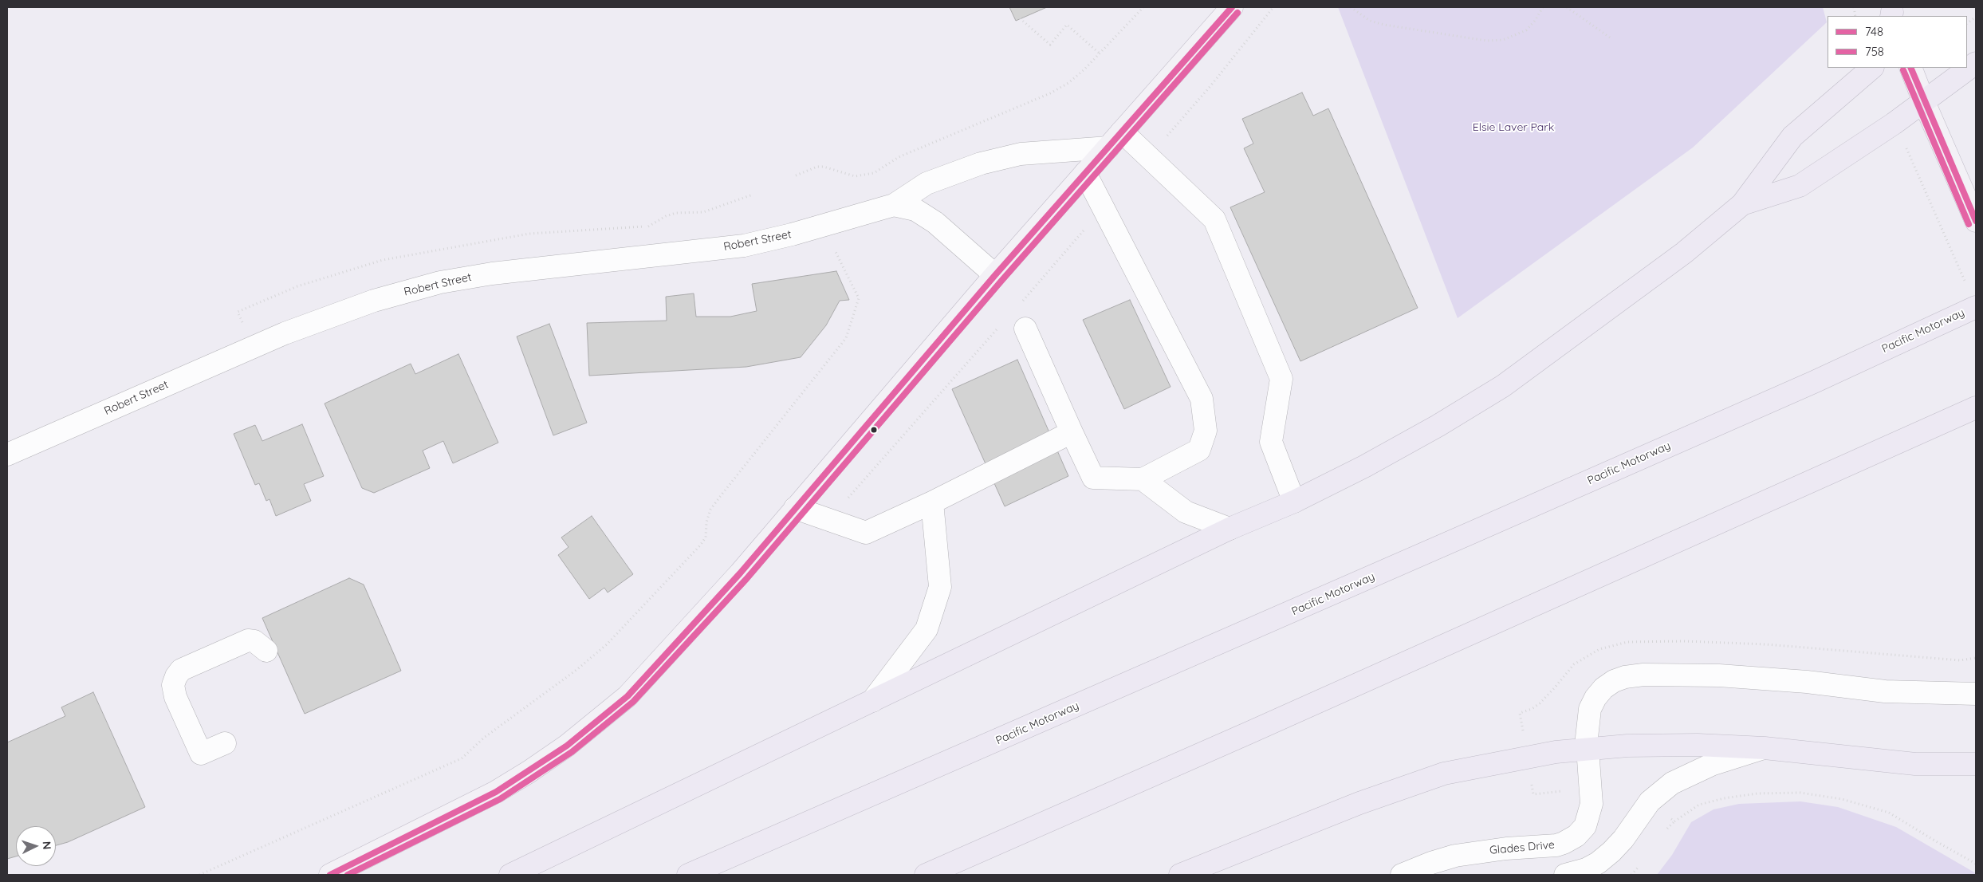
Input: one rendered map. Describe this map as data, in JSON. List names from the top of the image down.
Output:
{
  "streets": {
    "highway": ["Pacific Motorway"],
    "street": ["Robert Street", "Glades Drive"]
  },
  "parks": ["Elsie Laver Park"],
  "lines": ["transit line 748", "transit line 758"],
  "legend": ["748", "758"],
  "north": "right"
}
